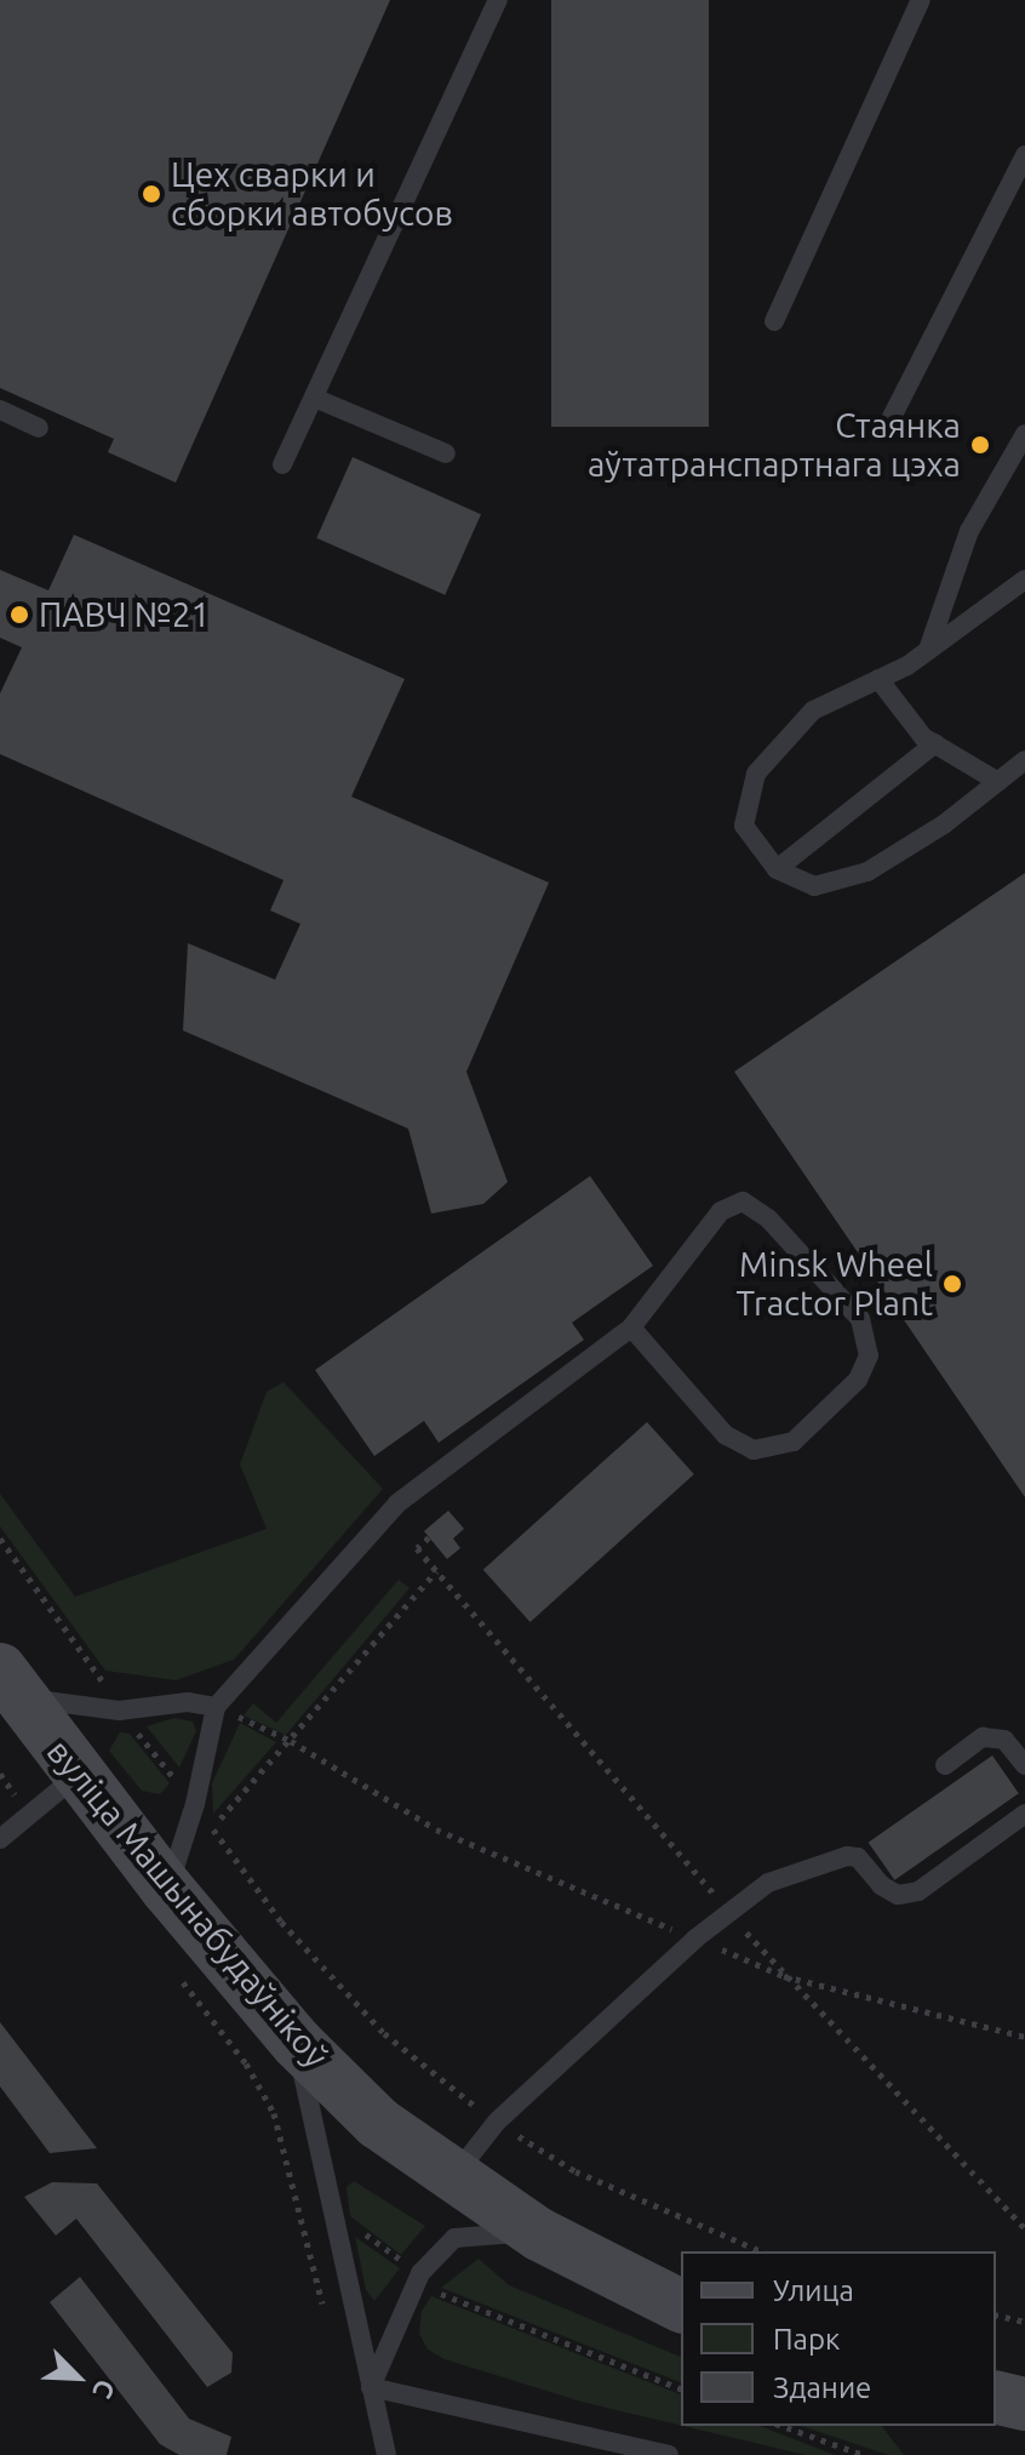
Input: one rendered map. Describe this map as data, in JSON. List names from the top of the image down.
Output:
{
  "streets": {
    "main road": ["вуліца Машынабудаўнікоў"]
  },
  "places": [
    "Цех сварки и сборки автобусов",
    "Стаянка аўтатранспартнага цэха",
    "ПАВЧ №21",
    "Minsk Wheel Tractor Plant"
  ],
  "legend": ["Улица", "Парк", "Здание"],
  "north": "bottom right"
}
